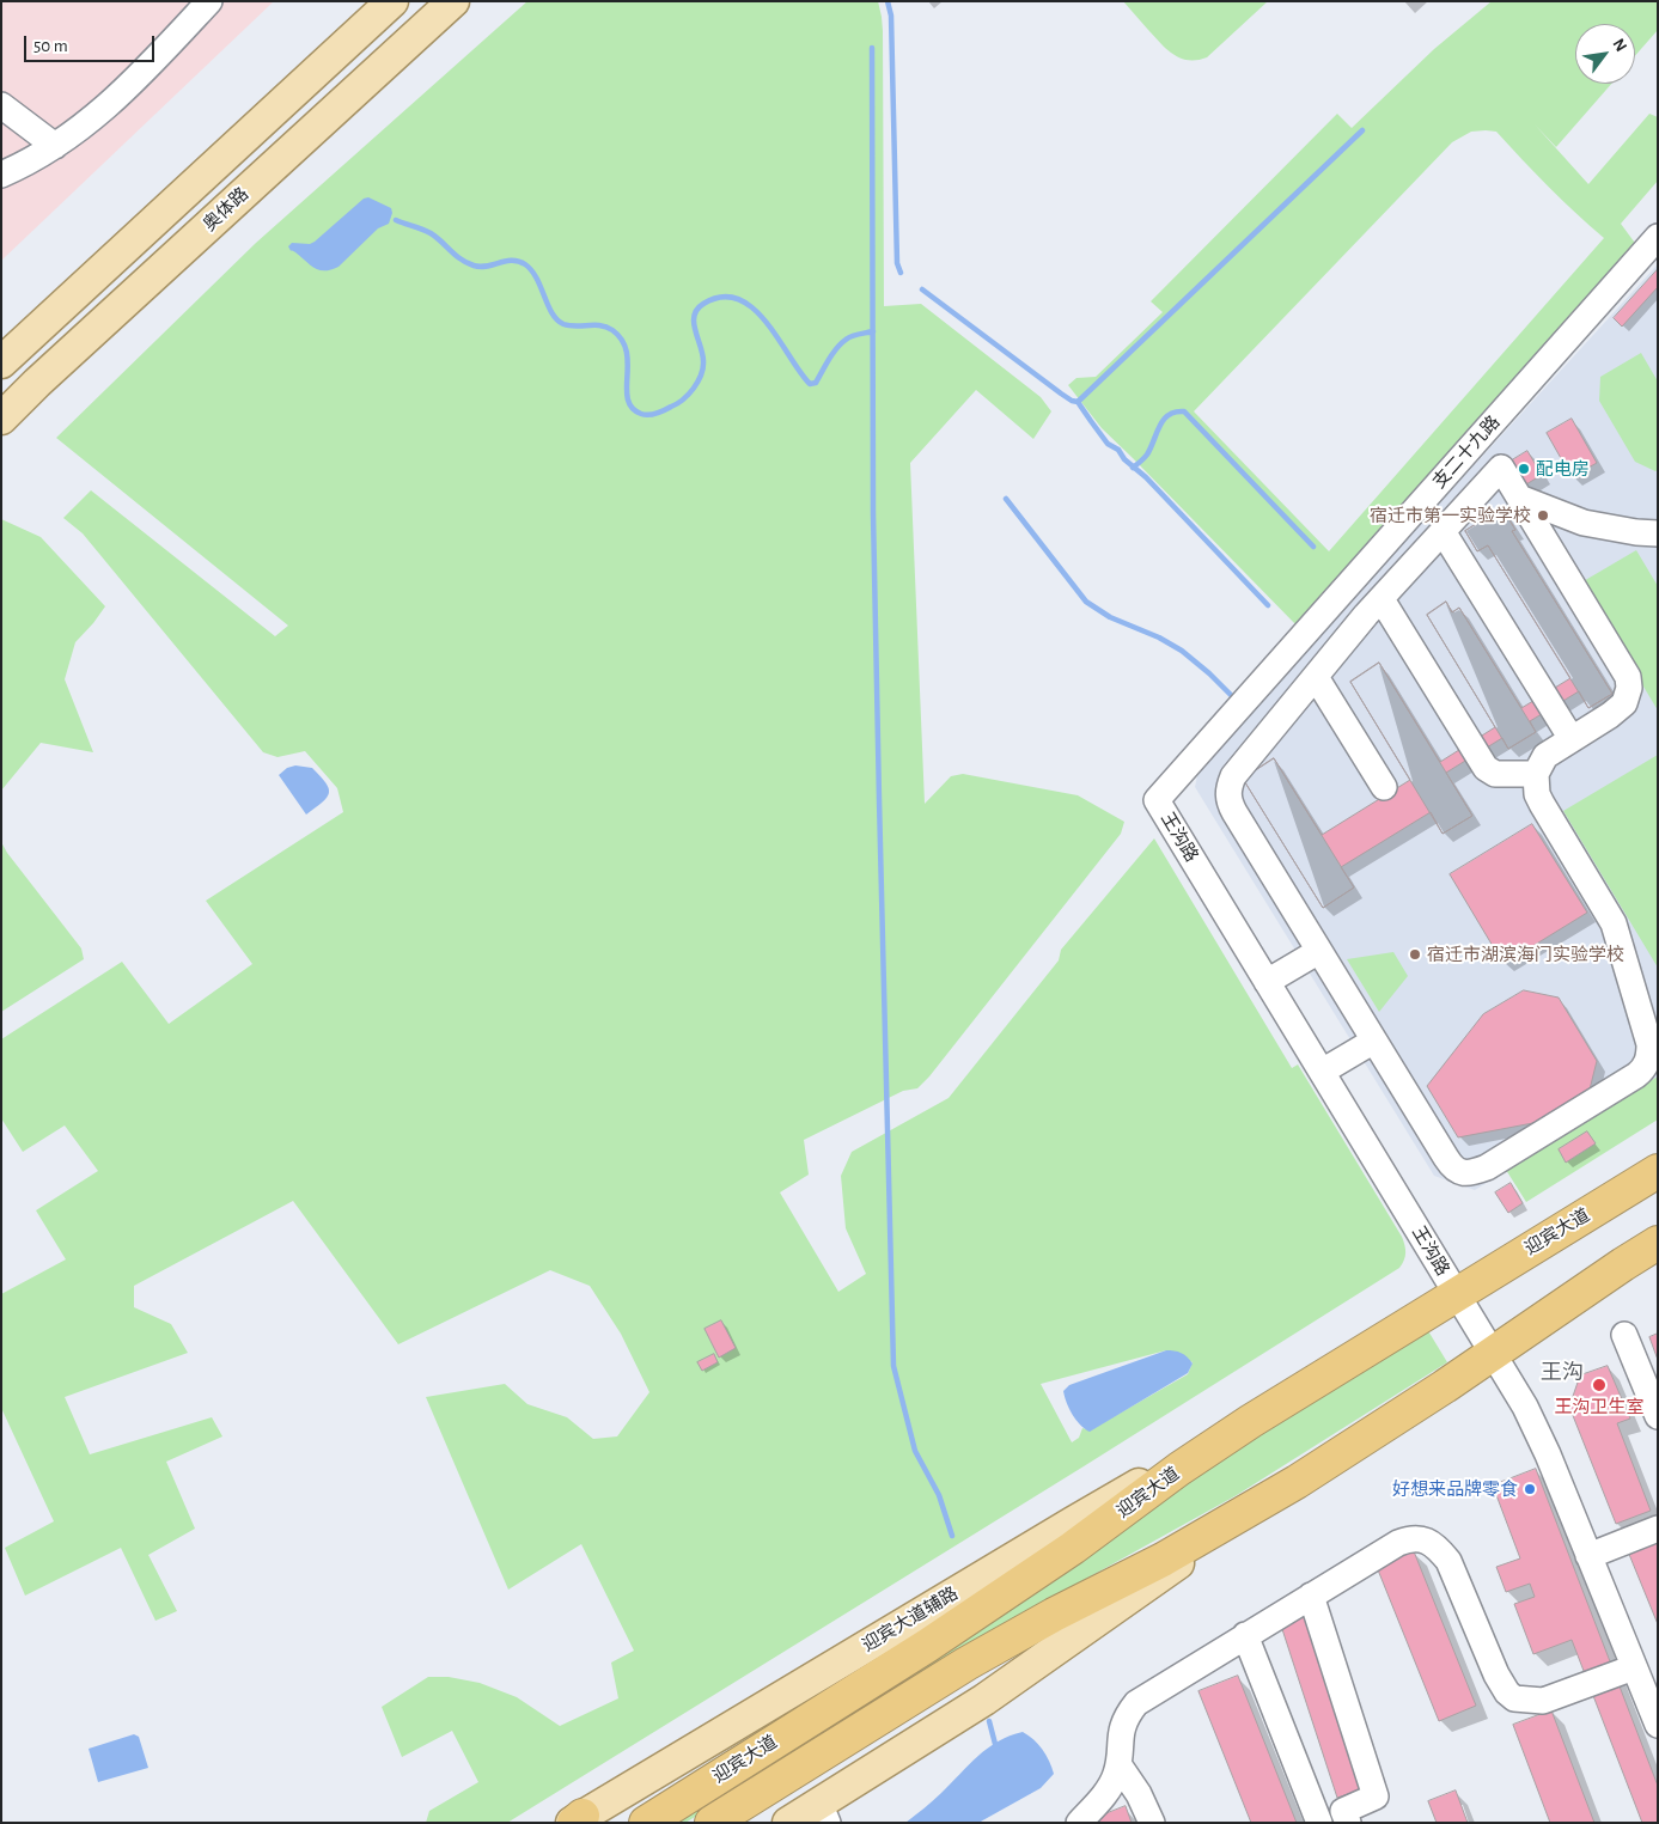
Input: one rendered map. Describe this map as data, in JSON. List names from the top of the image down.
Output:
{
  "streets": {
    "highway": ["迎宾大道"],
    "main road": ["奥体路", "迎宾大道辅路"],
    "street": ["支二十九路", "王沟路"]
  },
  "crossings": [
    ["支二十九路", "王沟路"],
    ["王沟路", "迎宾大道"],
    ["迎宾大道", "迎宾大道辅路"]
  ],
  "districts": ["王沟"],
  "places": [
    "配电房",
    "宿迁市第一实验学校",
    "宿迁市湖滨海门实验学校",
    "王沟卫生室",
    "好想来品牌零食"
  ],
  "scale_bar": "50 m",
  "north": "top right"
}
